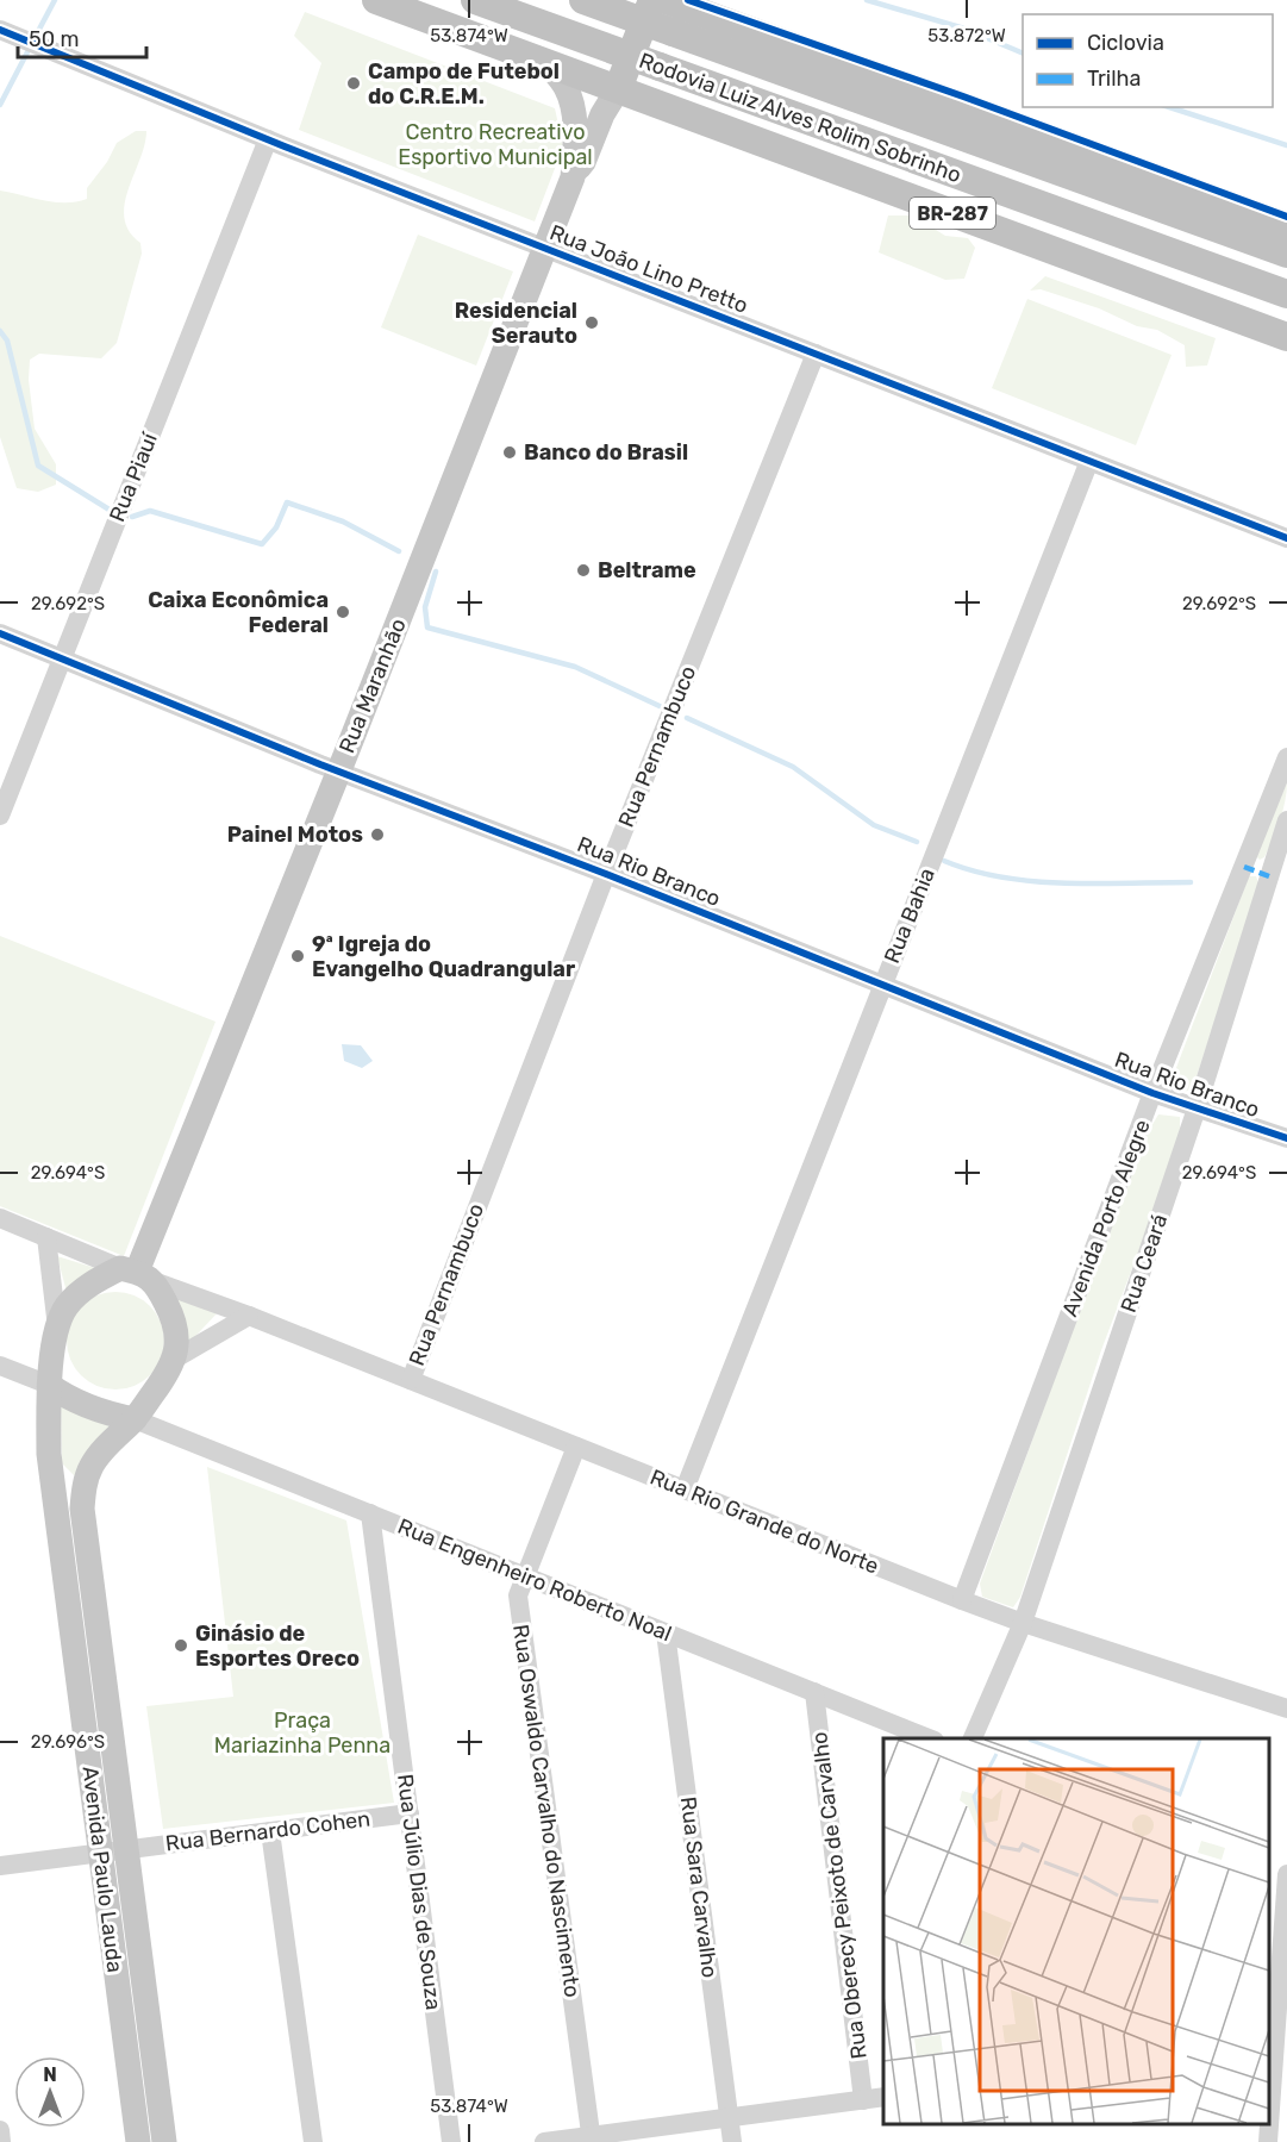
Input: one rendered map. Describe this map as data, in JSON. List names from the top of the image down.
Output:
{
  "streets": {
    "highway": ["Rodovia Luiz Alves Rolim Sobrinho", "BR-287"],
    "main road": ["Rua Maranhão", "Avenida Paulo Lauda"],
    "street": [
      "Rua João Lino Pretto",
      "Rua Piauí",
      "Rua Pernambuco",
      "Rua Rio Branco",
      "Rua Bahia",
      "Avenida Porto Alegre",
      "Rua Ceará",
      "Rua Rio Grande do Norte",
      "Rua Engenheiro Roberto Noal",
      "Rua Oswaldo Carvalho do Nascimento",
      "Rua Bernardo Cohen",
      "Rua Sara Carvalho",
      "Rua Júlio Dias de Souza",
      "Rua Oberecy Peixoto de Carvalho"
    ]
  },
  "crossings": [
    ["BR-287", "Rua Maranhão"],
    ["Rua João Lino Pretto", "Rua Piauí"],
    ["Rua João Lino Pretto", "Rua Maranhão"],
    ["Rua João Lino Pretto", "Rua Pernambuco"],
    ["Rua João Lino Pretto", "Rua Bahia"],
    ["Rua Piauí", "Rua Rio Branco"],
    ["Rua Maranhão", "Rua Rio Branco"],
    ["Rua Maranhão", "Rua Rio Grande do Norte"],
    ["Rua Maranhão", "Rua Engenheiro Roberto Noal"],
    ["Rua Maranhão", "Avenida Paulo Lauda"],
    ["Rua Pernambuco", "Rua Rio Branco"],
    ["Rua Pernambuco", "Rua Rio Grande do Norte"],
    ["Rua Rio Branco", "Rua Bahia"],
    ["Rua Rio Branco", "Avenida Porto Alegre"],
    ["Rua Rio Branco", "Rua Ceará"],
    ["Rua Bahia", "Rua Rio Grande do Norte"],
    ["Avenida Porto Alegre", "Rua Rio Grande do Norte"],
    ["Rua Ceará", "Rua Rio Grande do Norte"],
    ["Rua Rio Grande do Norte", "Rua Engenheiro Roberto Noal"],
    ["Rua Rio Grande do Norte", "Rua Oswaldo Carvalho do Nascimento"],
    ["Rua Rio Grande do Norte", "Avenida Paulo Lauda"],
    ["Rua Engenheiro Roberto Noal", "Rua Oswaldo Carvalho do Nascimento"],
    ["Rua Engenheiro Roberto Noal", "Avenida Paulo Lauda"],
    ["Rua Engenheiro Roberto Noal", "Rua Sara Carvalho"],
    ["Rua Engenheiro Roberto Noal", "Rua Júlio Dias de Souza"],
    ["Rua Engenheiro Roberto Noal", "Rua Oberecy Peixoto de Carvalho"],
    ["Rua Bernardo Cohen", "Avenida Paulo Lauda"],
    ["Rua Bernardo Cohen", "Rua Júlio Dias de Souza"]
  ],
  "parks": ["Centro Recreativo Esportivo Municipal", "Praça Mariazinha Penna"],
  "places": [
    "Campo de Futebol do C.R.E.M.",
    "Residencial Serauto",
    "Banco do Brasil",
    "Beltrame",
    "Caixa Econômica Federal",
    "Painel Motos",
    "9ª Igreja do Evangelho Quadrangular",
    "Ginásio de Esportes Oreco"
  ],
  "legend": ["Ciclovia", "Trilha"],
  "scale_bar": "50 m",
  "north": "top",
  "coordinates": [
    "53.874°W",
    "53.872°W",
    "29.692°S",
    "29.694°S",
    "29.696°S"
  ]
}
